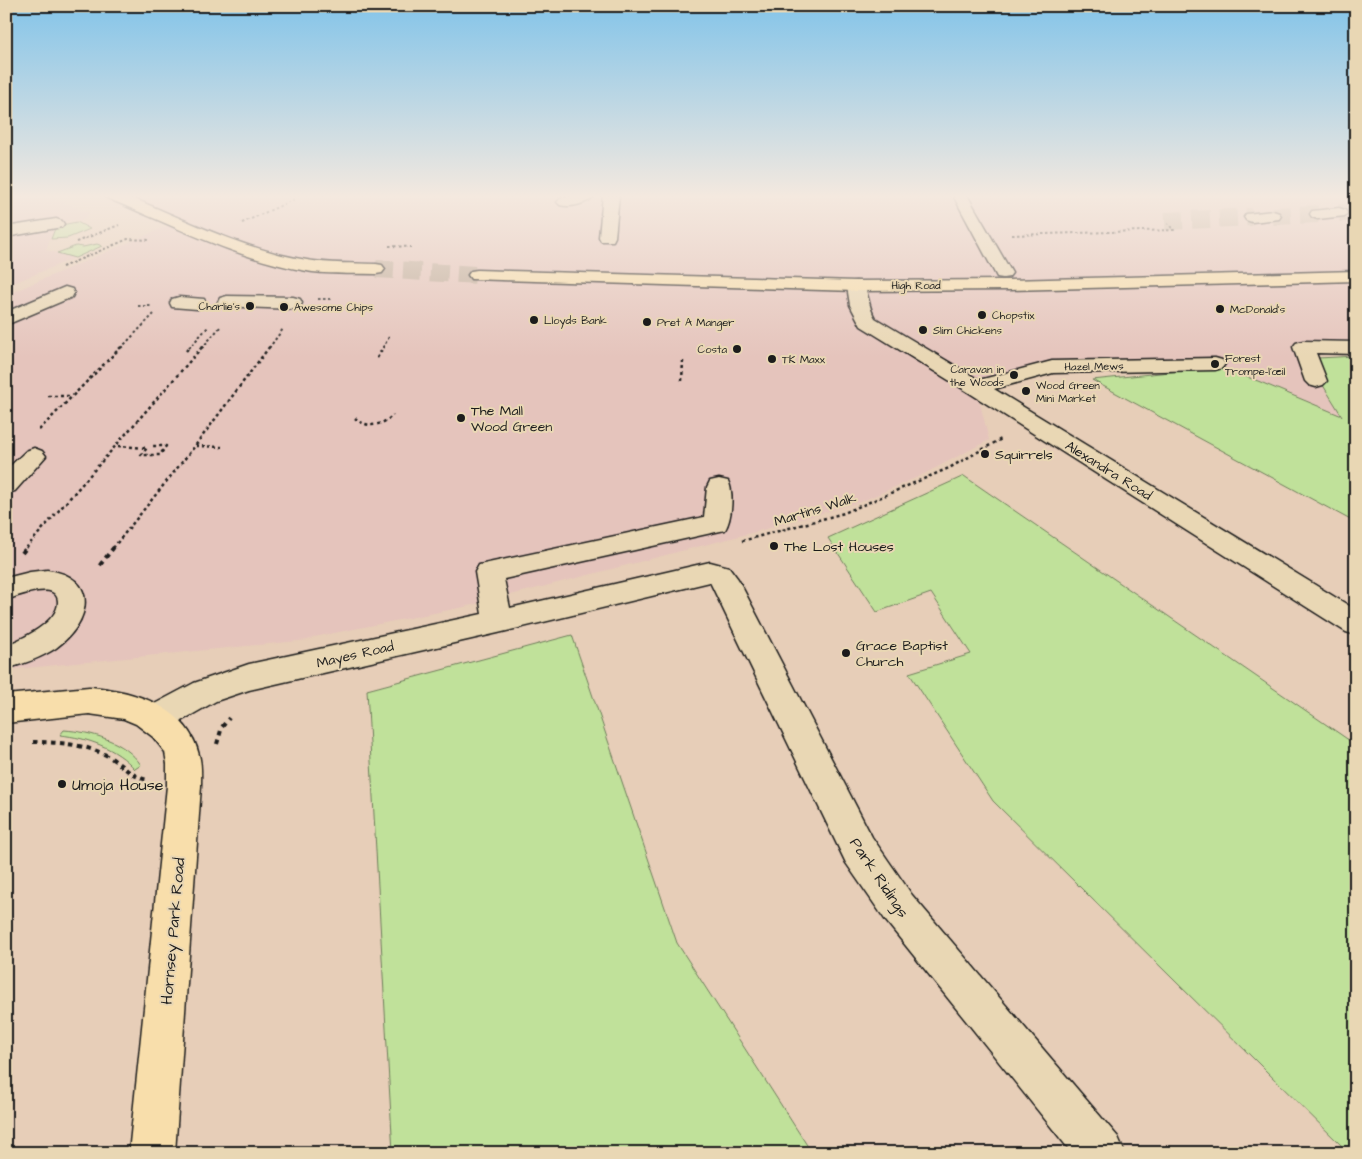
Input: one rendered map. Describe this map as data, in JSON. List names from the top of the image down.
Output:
{
  "streets": {
    "main road": ["High Road", "Hornsey Park Road"],
    "street": [
      "Hazel Mews",
      "Alexandra Road",
      "Mayes Road",
      "Park Ridings"
    ],
    "path": ["Martins Walk"]
  },
  "crossings": [
    ["High Road", "Alexandra Road"],
    ["Hazel Mews", "Alexandra Road"],
    ["Alexandra Road", "Martins Walk"],
    ["Mayes Road", "Park Ridings"],
    ["Mayes Road", "Hornsey Park Road"]
  ],
  "places": [
    "Charlie's",
    "Awesome Chips",
    "McDonald's",
    "Chopstix",
    "Lloyds Bank",
    "Pret A Manger",
    "Slim Chickens",
    "Costa",
    "TK Maxx",
    "Forest Trompe-l'œil",
    "Caravan in the Woods",
    "Wood Green Mini Market",
    "The Mall Wood Green",
    "Squirrels",
    "The Lost Houses",
    "Grace Baptist Church",
    "Umoja House"
  ]
}
